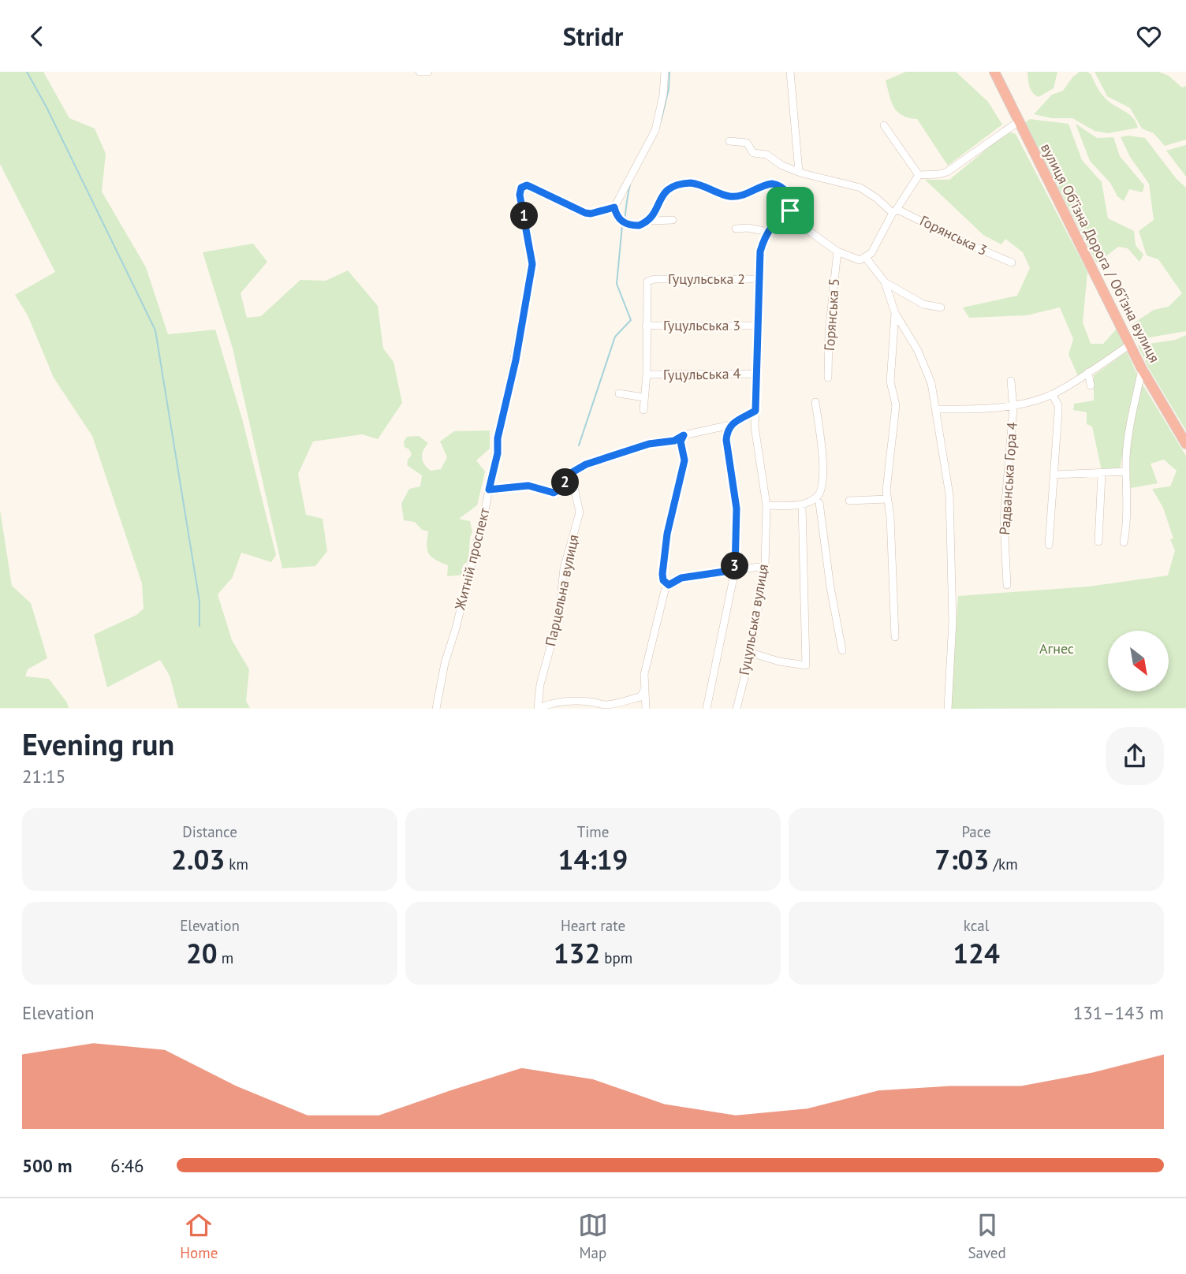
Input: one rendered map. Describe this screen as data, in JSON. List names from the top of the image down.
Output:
{
  "streets": {
    "highway": ["вулиця Обʼїзна Дорога / Обʼїзна вулиця"],
    "street": [
      "Горянська 3",
      "Гуцульська 2",
      "Горянська 5",
      "Гуцульська 3",
      "Гуцульська 4",
      "Радванська Гора 4",
      "Житній проспект",
      "Парцельна вулиця",
      "Гуцульська вулиця"
    ]
  },
  "crossings": [
    ["Гуцульська 2", "Гуцульська 3"],
    ["Гуцульська 2", "Гуцульська вулиця"],
    ["Гуцульська 3", "Гуцульська вулиця"],
    ["Гуцульська 4", "Гуцульська вулиця"]
  ],
  "parks": ["Агнес"],
  "north": "bottom right",
  "page": {
    "header": "Stridr",
    "pins": ["1", "2", "3"],
    "heading": ["Evening run", "21:15"],
    "stats": [
      ["Distance", "2.03 km"],
      ["Time", "14:19"],
      ["Pace", "7:03 /km"],
      ["Elevation", "20 m"],
      ["Heart rate", "132 bpm"],
      ["kcal", "124"]
    ],
    "chart": ["Elevation", "131–143 m"],
    "list": [
      {
        "name": "500 m",
        "note": "6:46"
      }
    ],
    "tabs": ["Home", "Map", "Saved"]
  }
}
